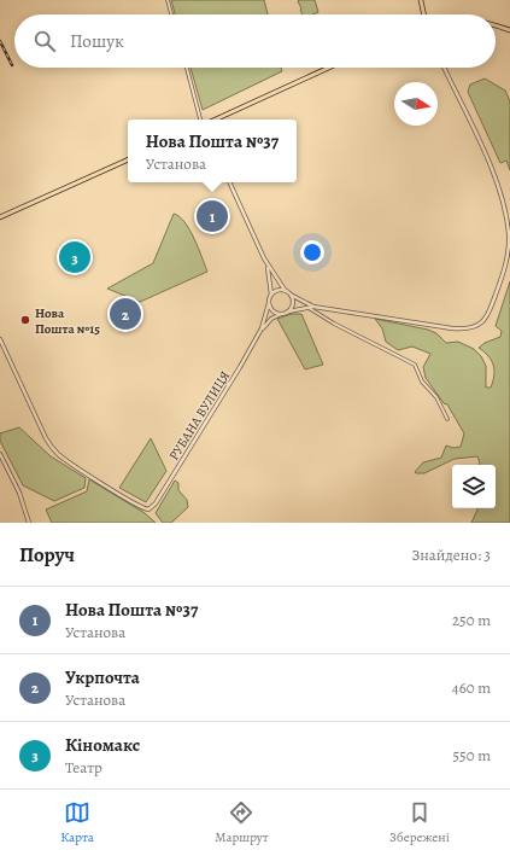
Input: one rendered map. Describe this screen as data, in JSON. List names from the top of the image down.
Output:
{
  "streets": {
    "street": ["РУБАНА ВУЛИЦЯ"]
  },
  "places": ["Нова Пошта №15"],
  "north": "right",
  "page": {
    "search": "Пошук",
    "popup": ["Нова Пошта №37", "Установа"],
    "pins": ["1", "3", "2"],
    "heading": ["Поруч", "Знайдено: 3"],
    "list": [
      {
        "mark": "1",
        "name": "Нова Пошта №37",
        "note": "Установа",
        "value": "250 m"
      },
      {
        "mark": "2",
        "name": "Укрпочта",
        "note": "Установа",
        "value": "460 m"
      },
      {
        "mark": "3",
        "name": "Кіномакс",
        "note": "Театр",
        "value": "550 m"
      }
    ],
    "nav": ["Карта", "Маршрут", "Збережені"]
  }
}
